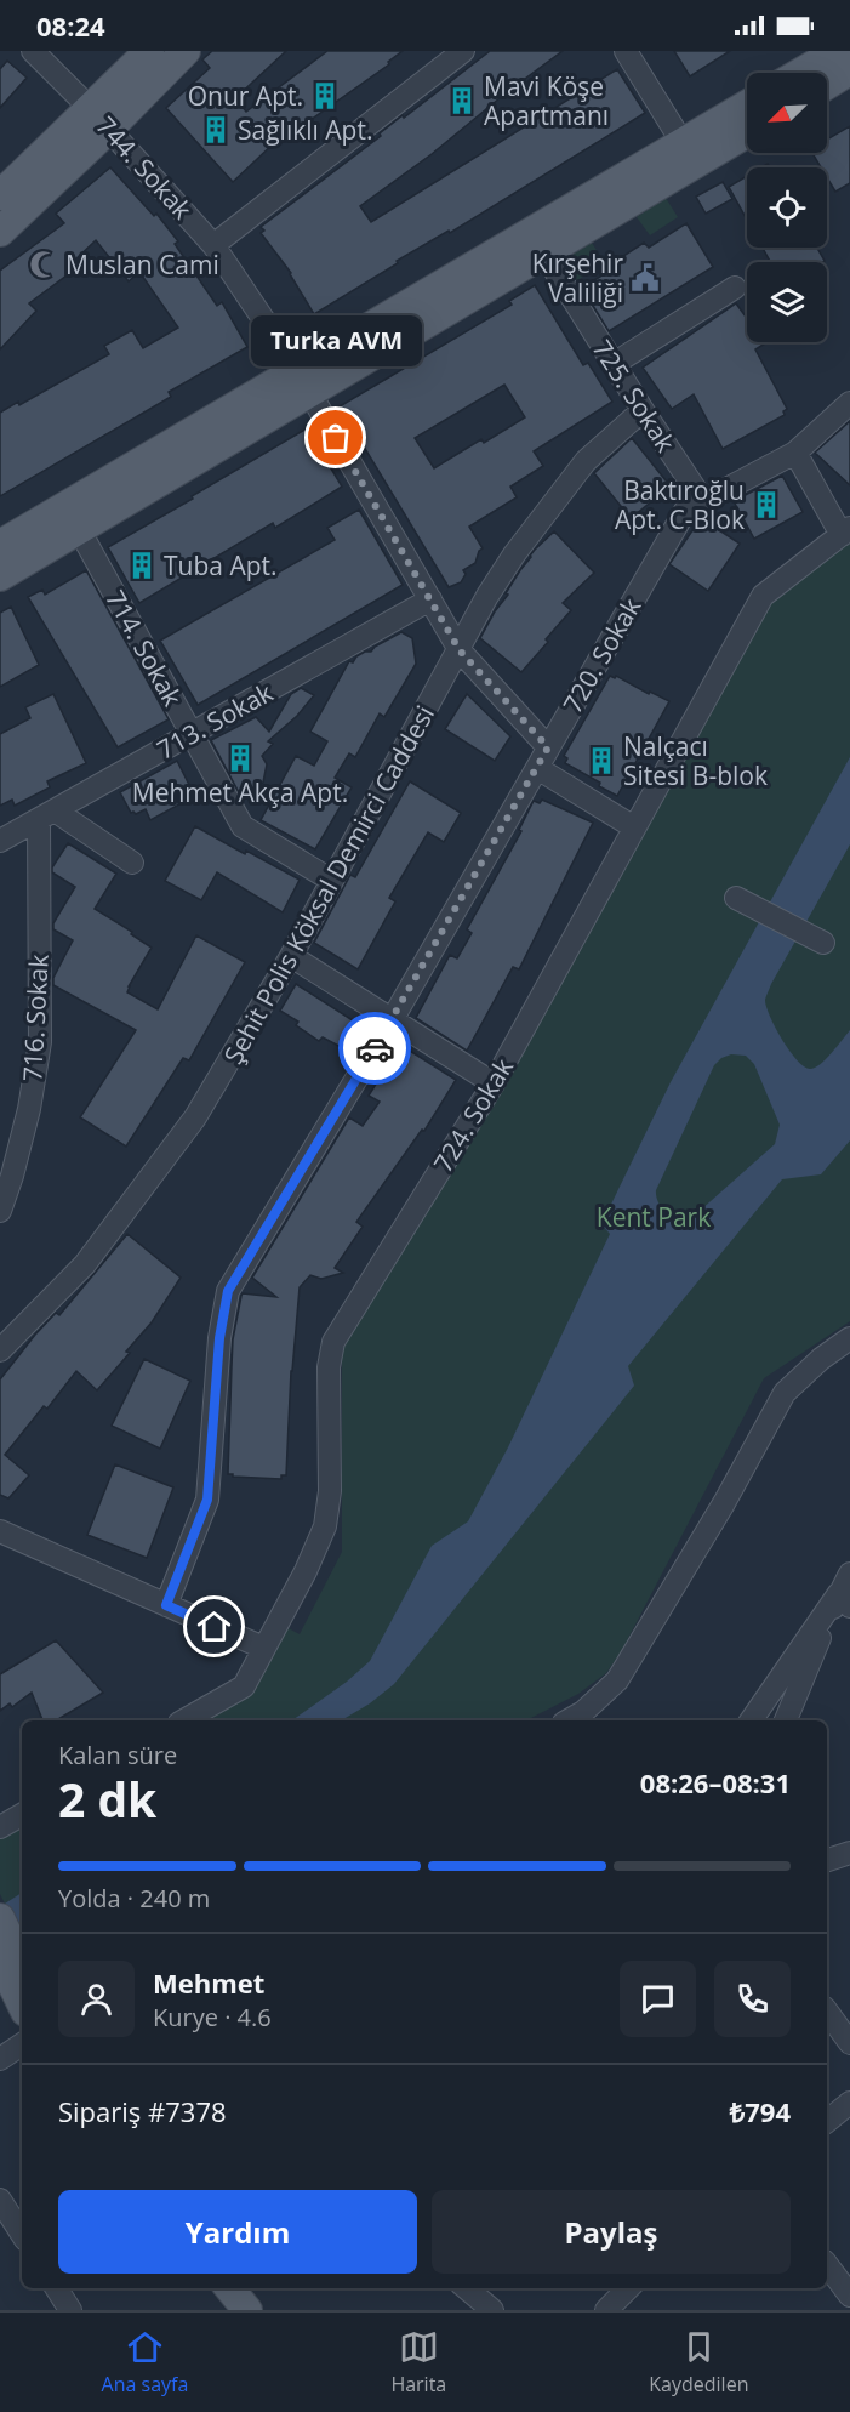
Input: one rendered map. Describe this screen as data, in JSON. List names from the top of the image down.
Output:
{
  "streets": {
    "street": [
      "744. Sokak",
      "725. Sokak",
      "714. Sokak",
      "720. Sokak",
      "713. Sokak",
      "Şehit Polis Köksal Demirci Caddesi",
      "716. Sokak",
      "724. Sokak"
    ]
  },
  "crossings": [
    ["744. Sokak", "720. Sokak"],
    ["744. Sokak", "713. Sokak"],
    ["744. Sokak", "Şehit Polis Köksal Demirci Caddesi"],
    ["725. Sokak", "720. Sokak"],
    ["725. Sokak", "Şehit Polis Köksal Demirci Caddesi"],
    ["714. Sokak", "713. Sokak"],
    ["714. Sokak", "Şehit Polis Köksal Demirci Caddesi"],
    ["713. Sokak", "716. Sokak"]
  ],
  "parks": ["Kent Park"],
  "places": {
    "building": [
      "Onur Apt.",
      "Mavi Köşe Apartmanı",
      "Sağlıklı Apt.",
      "Baktıroğlu Apt. C-Blok",
      "Tuba Apt.",
      "Mehmet Akça Apt.",
      "Nalçacı Sitesi B-blok"
    ],
    "mosque": ["Muslan Cami"],
    "public building": ["Kırşehir Valiliği"],
    "other": ["Turka AVM"]
  },
  "north": "bottom left",
  "page": {
    "status": "08:24",
    "bubble": "Turka AVM",
    "heading": ["2 dk", "Kalan süre", "08:26–08:31"],
    "panel": [
      "Mehmet",
      "Kurye · 4.6",
      "Sipariş #7378",
      "₺794"
    ],
    "bar": "Yolda · 240 m",
    "buttons": ["Yardım", "Paylaş"],
    "tabs": ["Ana sayfa", "Harita", "Kaydedilen"]
  }
}
